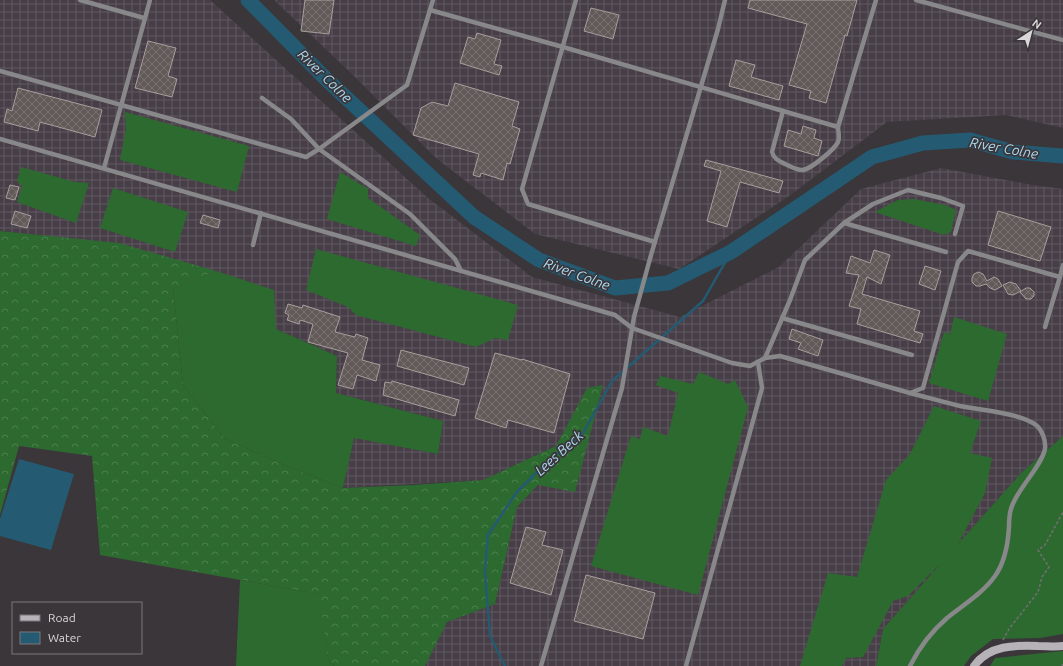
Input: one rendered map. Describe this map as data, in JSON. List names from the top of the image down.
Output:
{
  "water": ["River Colne", "Lees Beck"],
  "legend": ["Road", "Water"],
  "north": "top right"
}
